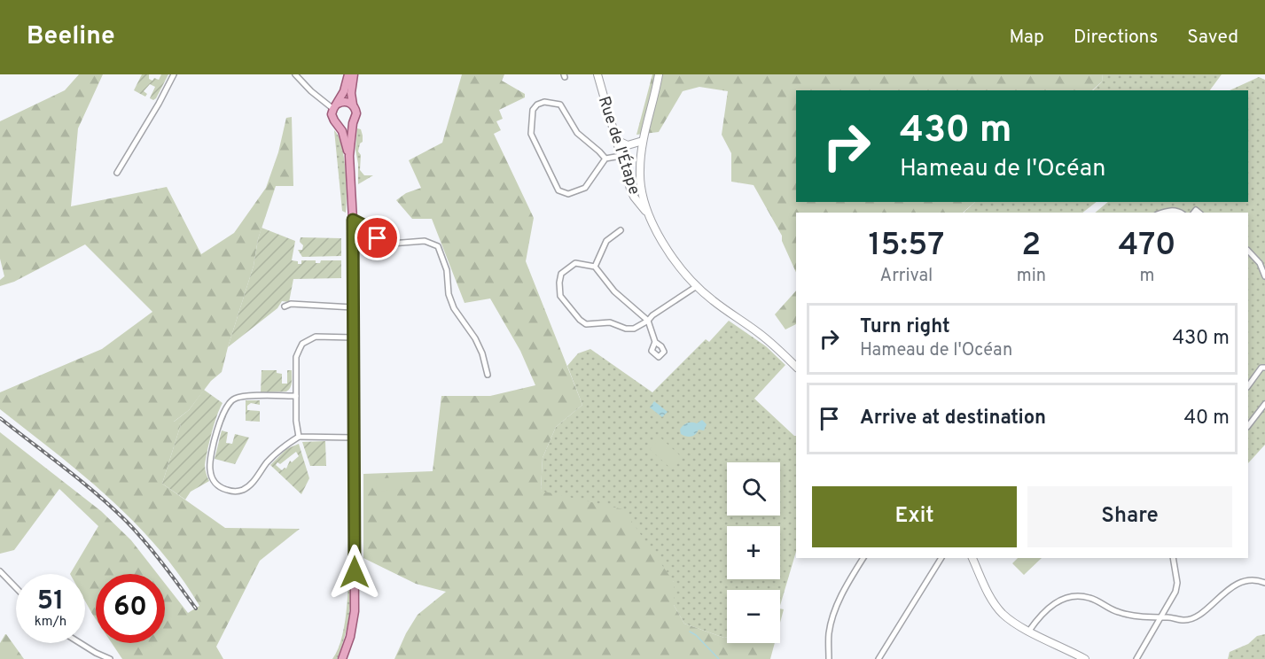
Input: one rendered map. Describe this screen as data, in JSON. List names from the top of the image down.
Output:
{
  "streets": {
    "main road": ["Rue de l'Étape"]
  },
  "page": {
    "header": "Beeline",
    "nav": ["Map", "Directions", "Saved"],
    "turn": ["430 m", "Hameau de l'Océan"],
    "eta": [
      "15:57",
      "Arrival",
      "2",
      "min",
      "470",
      "m"
    ],
    "list": [
      {
        "name": "Turn right",
        "note": "Hameau de l'Océan",
        "value": "430 m"
      },
      {
        "name": "Arrive at destination",
        "value": "40 m"
      }
    ],
    "map_buttons": ["+", "−"],
    "buttons": ["Exit", "Share"],
    "speed": "51 km/h",
    "limit": "60"
  }
}
